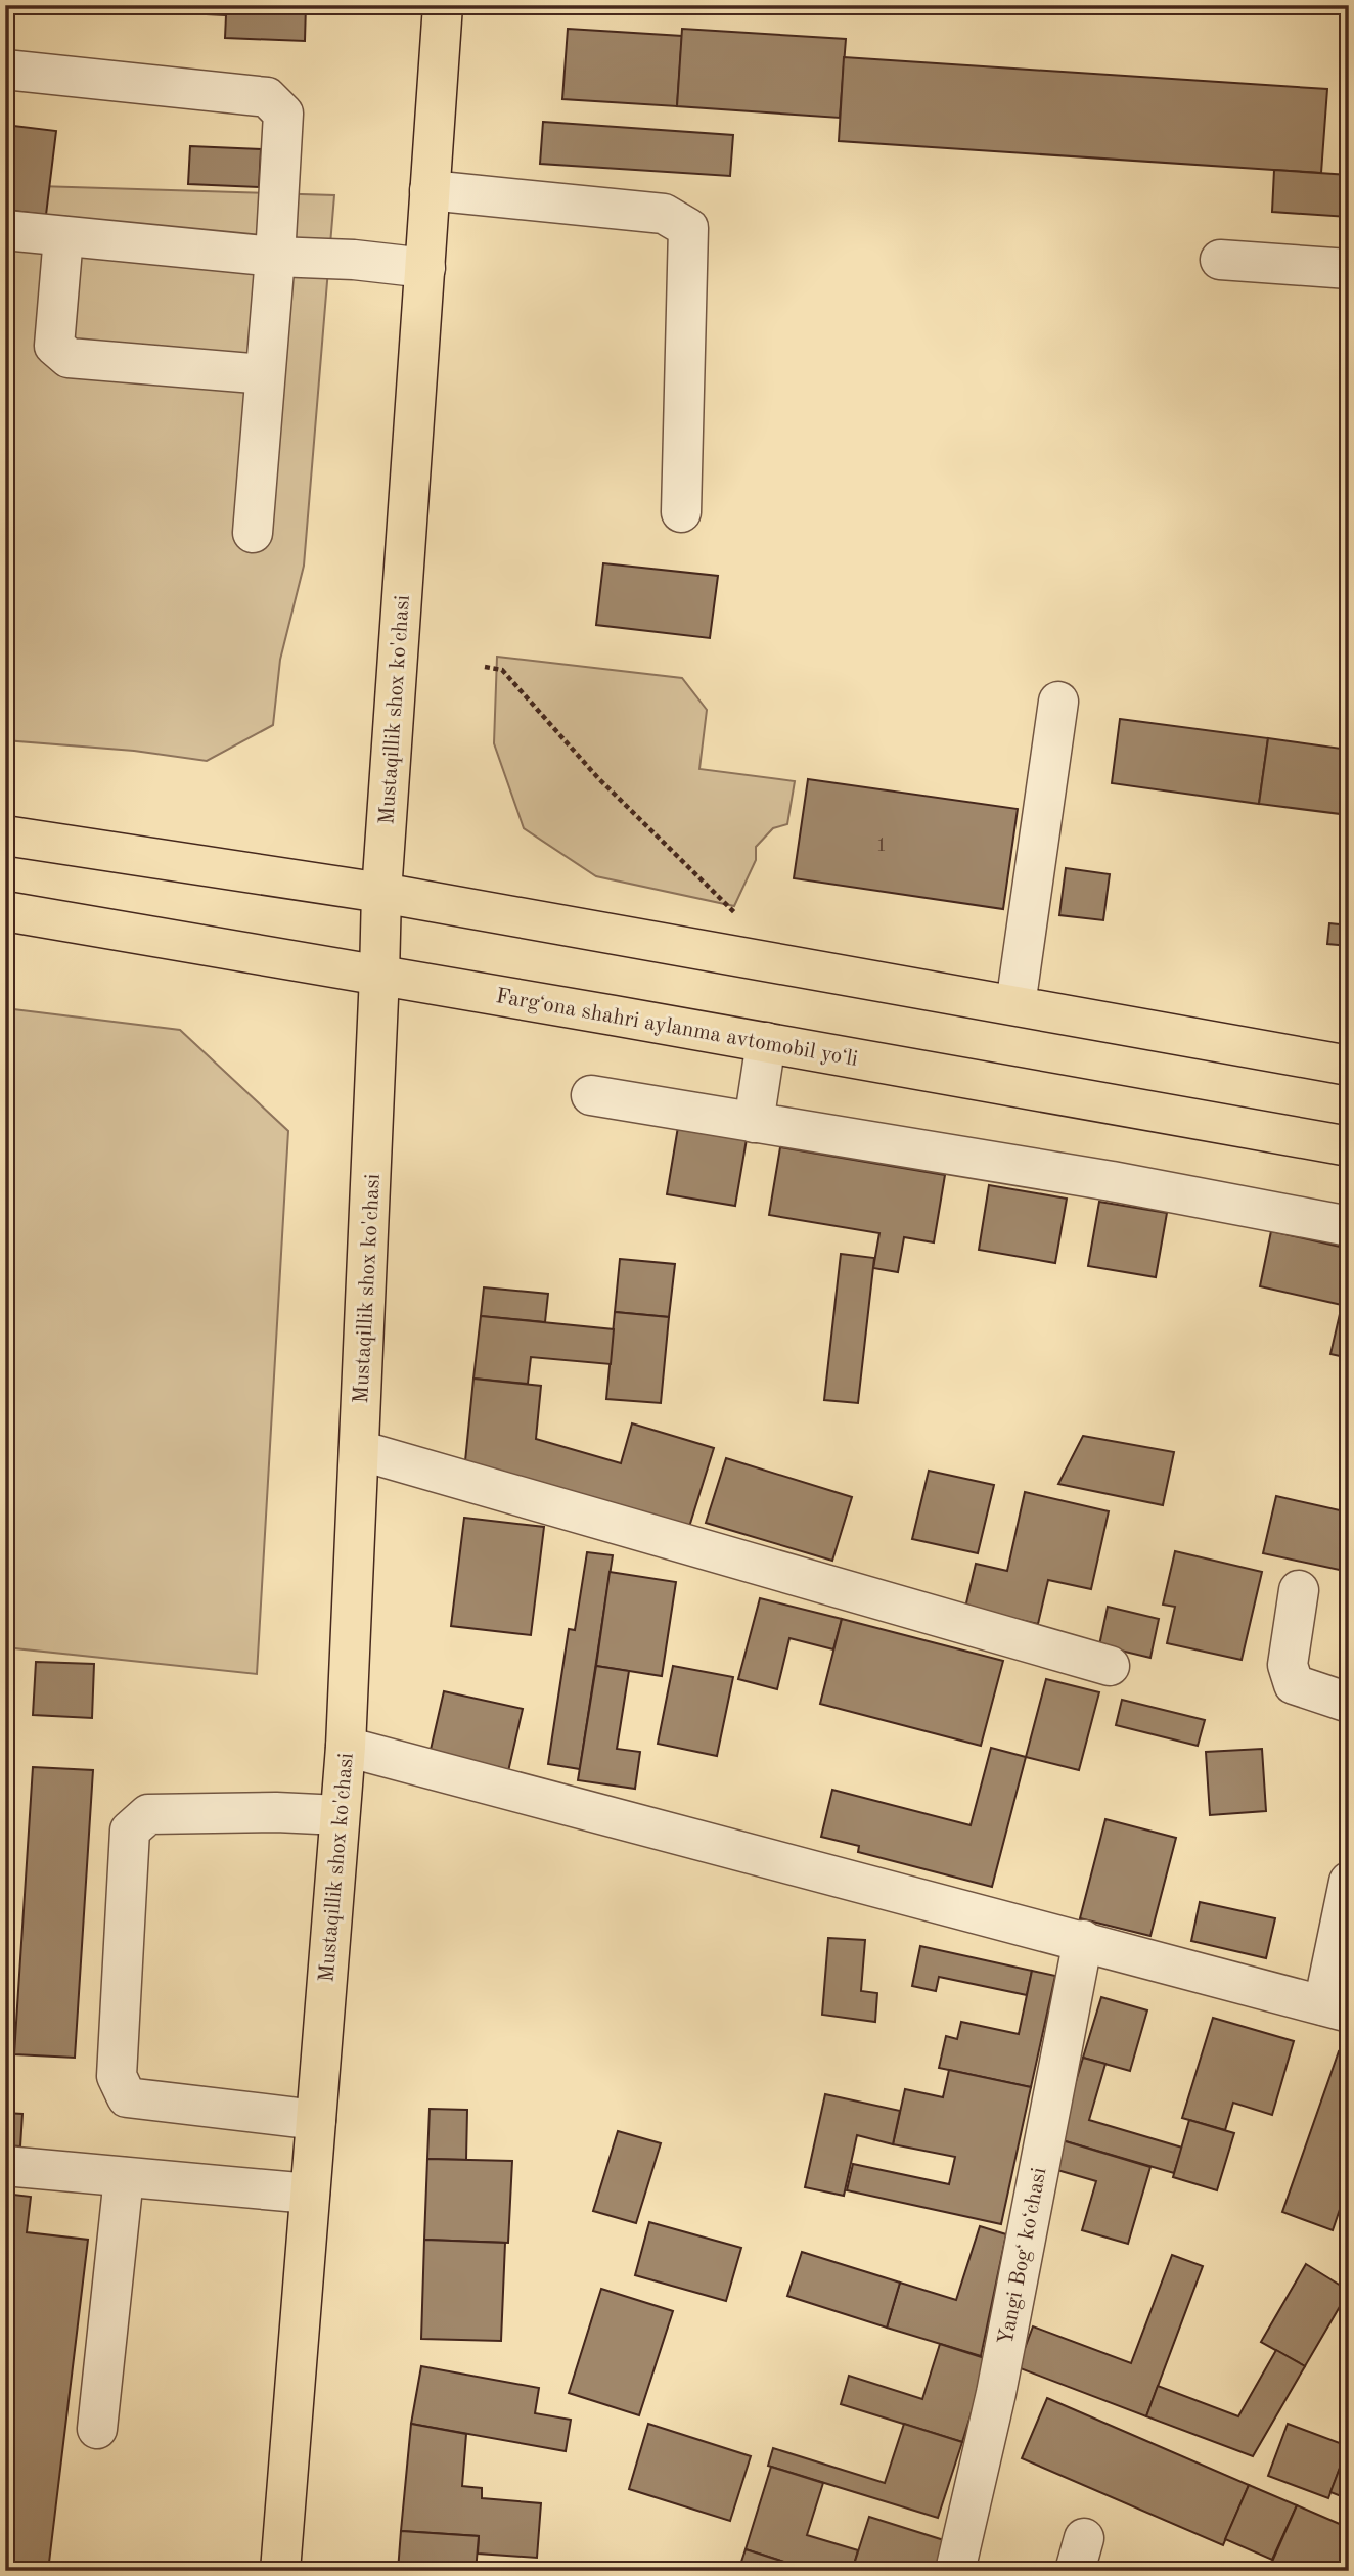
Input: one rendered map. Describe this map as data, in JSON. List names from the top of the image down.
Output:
{
  "streets": {
    "main road": ["Mustaqillik shox ko'chasi", "Fargʻona shahri aylanma avtomobil yoʻli"],
    "street": ["Yangi Bogʻ koʻchasi"]
  },
  "crossings": [
    ["Mustaqillik shox ko'chasi", "Fargʻona shahri aylanma avtomobil yoʻli"]
  ],
  "house_numbers": ["1"]
}
